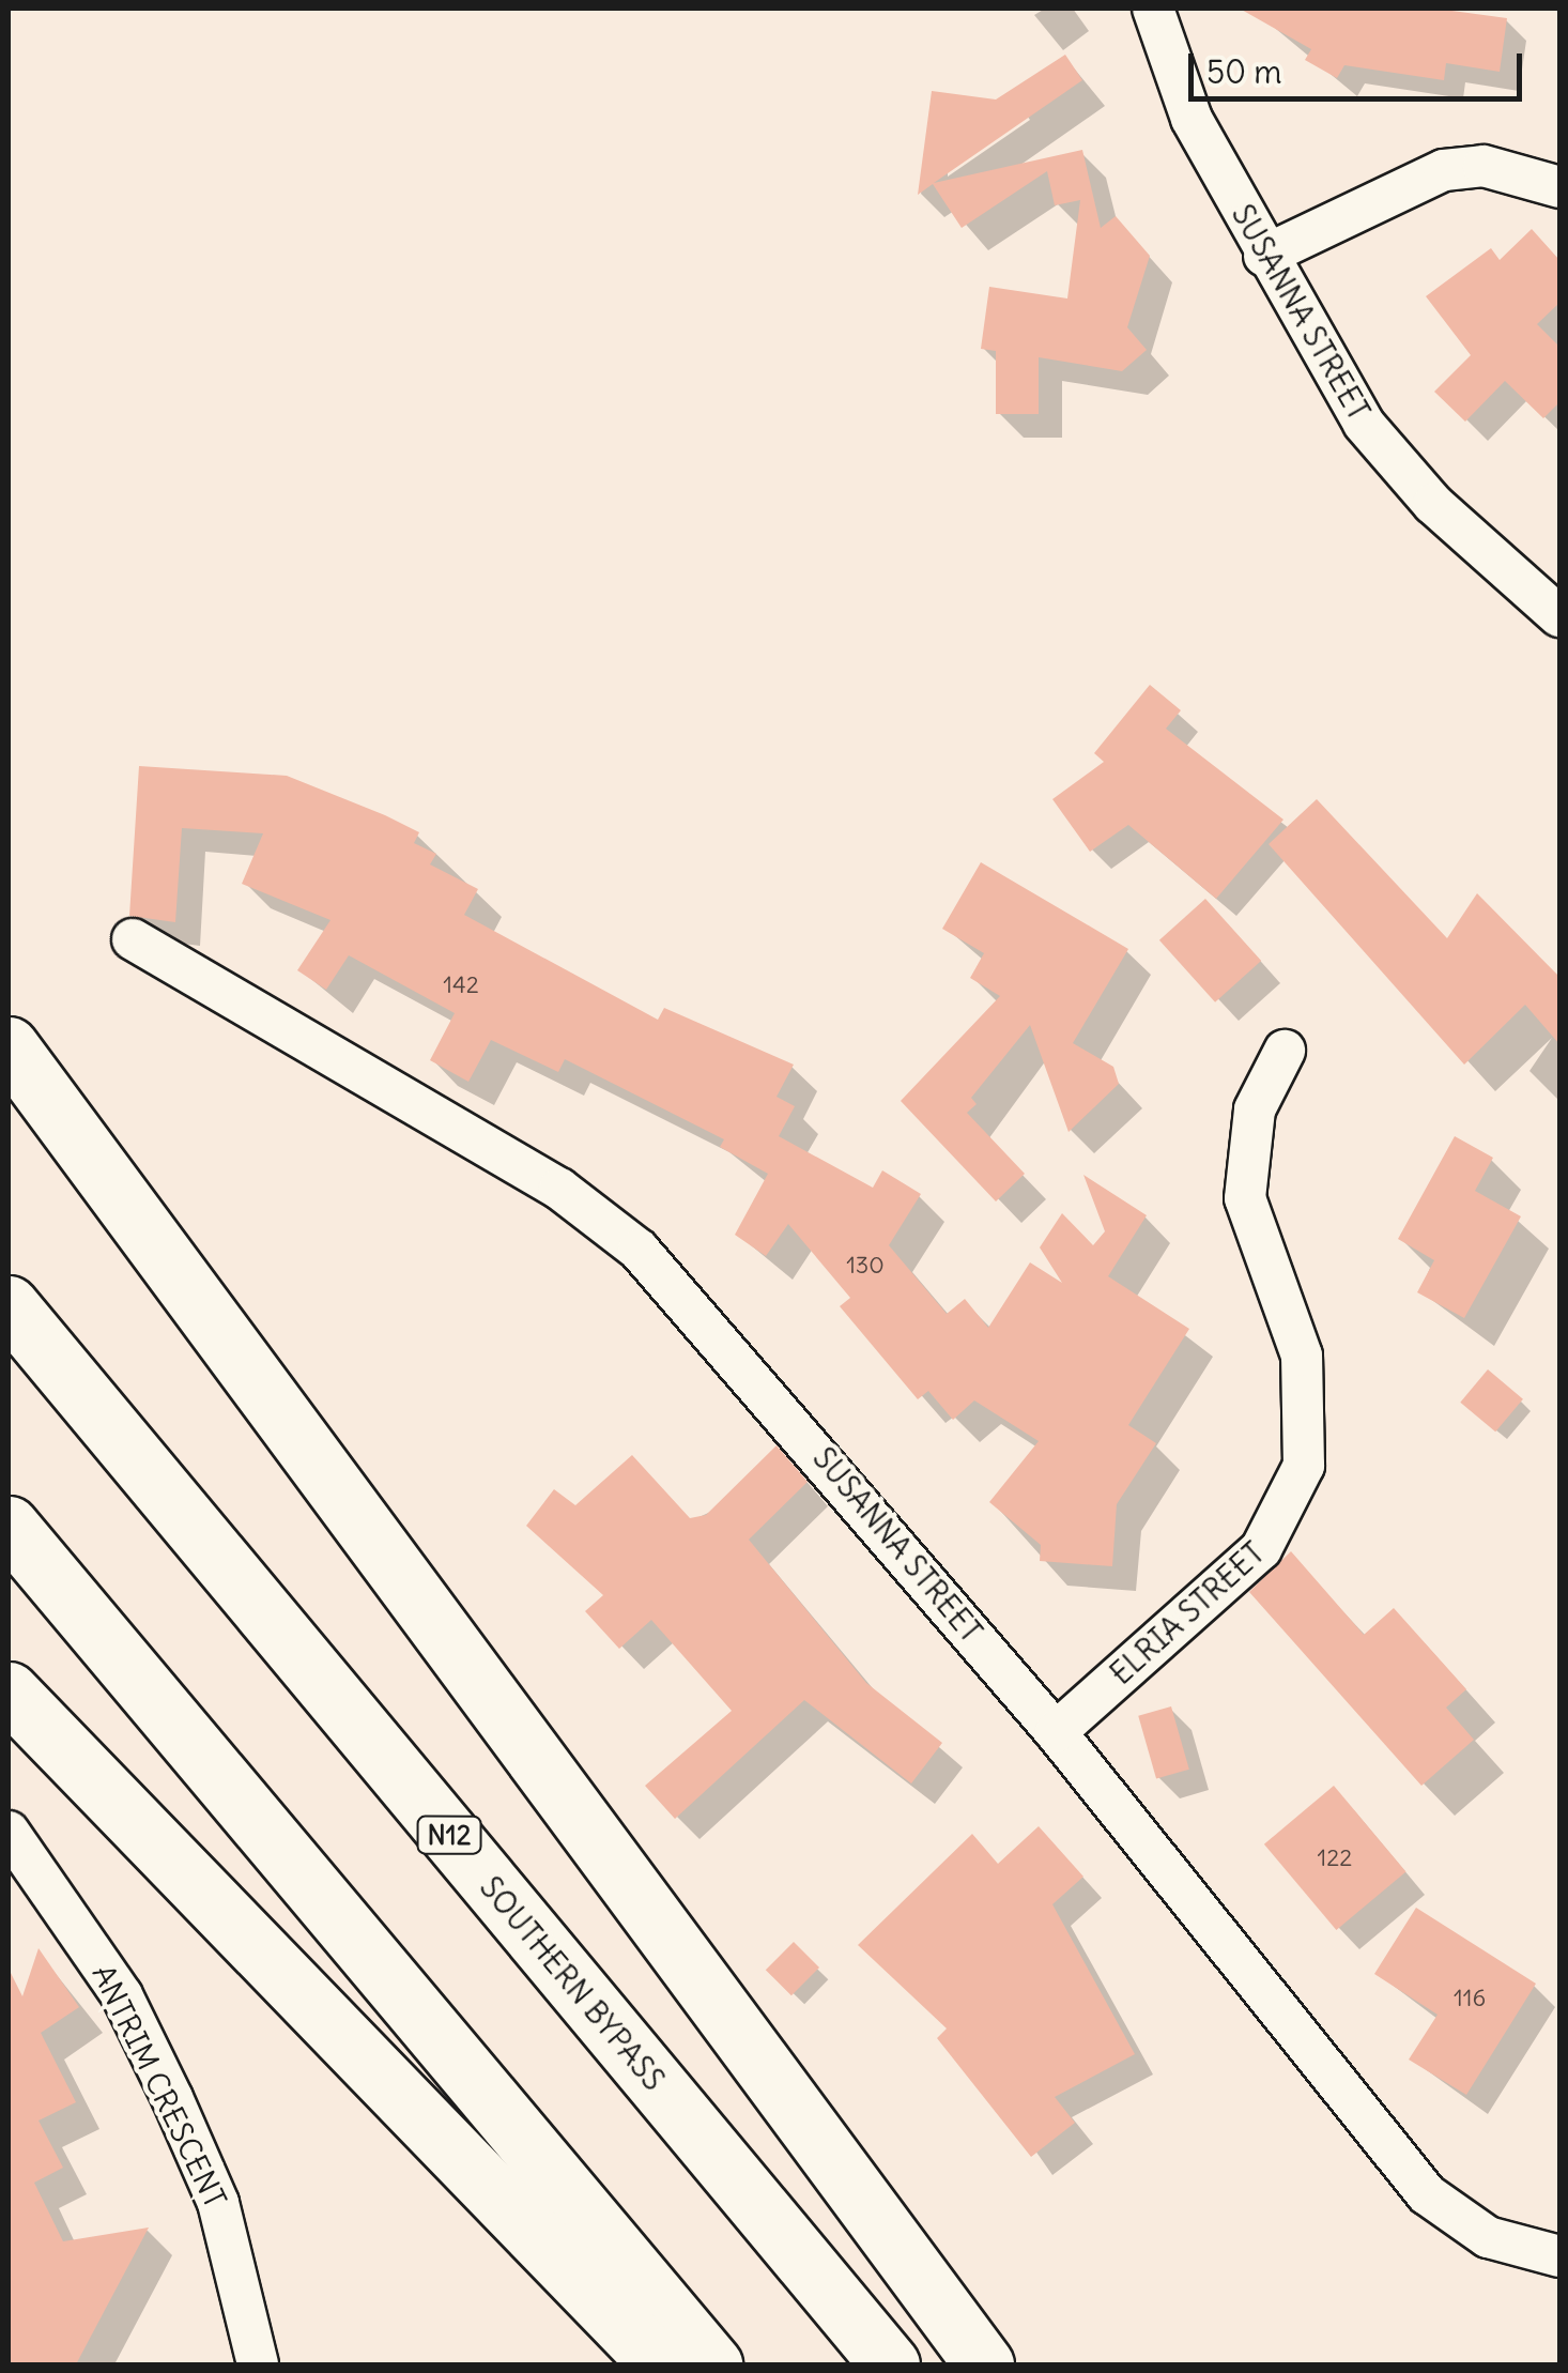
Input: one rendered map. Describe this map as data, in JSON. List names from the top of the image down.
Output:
{
  "streets": {
    "highway": ["N12", "SOUTHERN BYPASS"],
    "street": ["SUSANNA STREET", "ELRIA STREET", "ANTRIM CRESCENT"]
  },
  "crossings": [
    ["SUSANNA STREET", "ELRIA STREET"]
  ],
  "house_numbers": [
    "142",
    "130",
    "122",
    "116"
  ],
  "scale_bar": "50 m"
}
